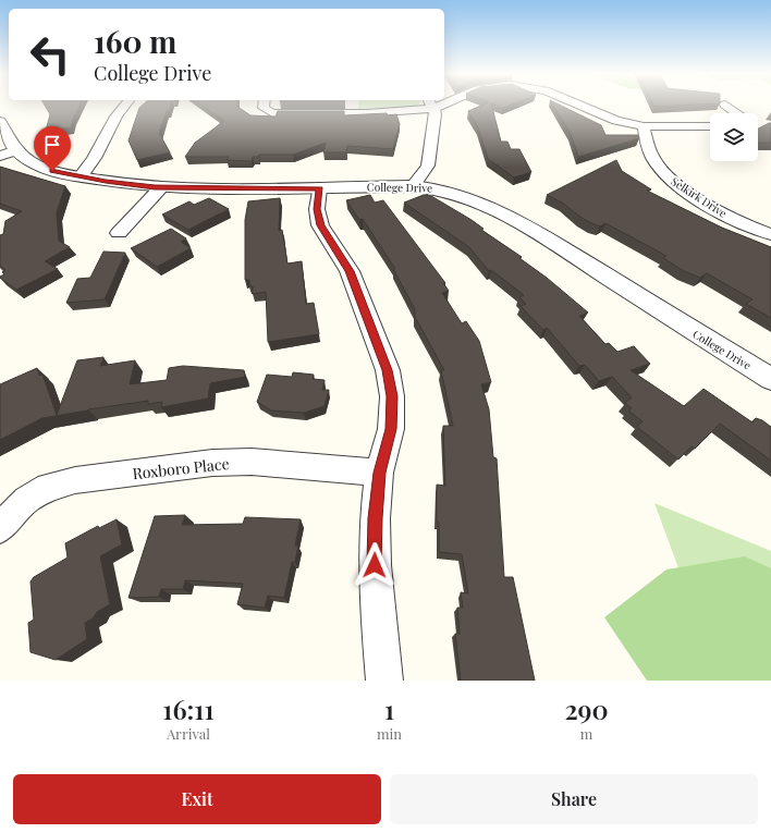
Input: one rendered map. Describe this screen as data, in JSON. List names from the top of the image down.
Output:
{
  "streets": {
    "street": ["College Drive", "Selkirk Drive", "Roxboro Place"]
  },
  "page": {
    "turn": ["160 m", "College Drive"],
    "eta": [
      "16:11",
      "Arrival",
      "1",
      "min",
      "290",
      "m"
    ],
    "buttons": ["Exit", "Share"]
  }
}
